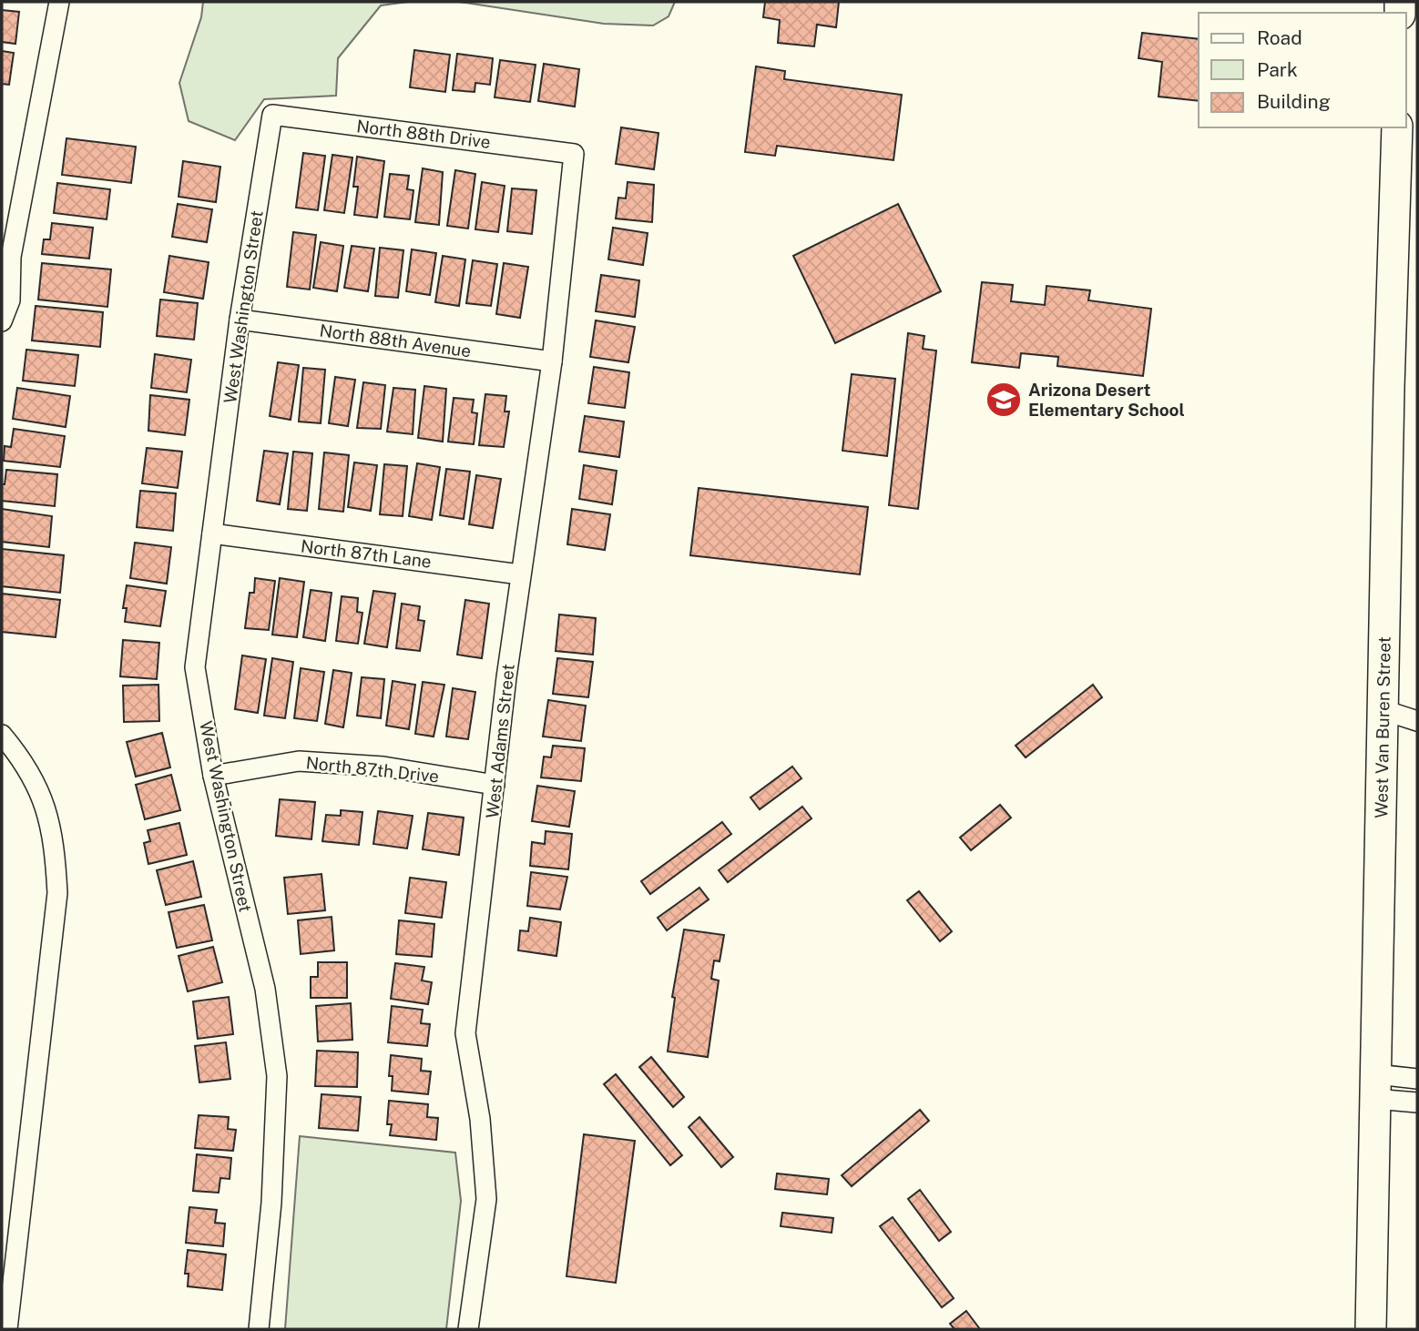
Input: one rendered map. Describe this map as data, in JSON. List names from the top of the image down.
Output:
{
  "streets": {
    "main road": ["West Van Buren Street"],
    "street": [
      "North 88th Drive",
      "West Washington Street",
      "North 88th Avenue",
      "North 87th Lane",
      "West Adams Street",
      "North 87th Drive"
    ]
  },
  "crossings": [
    ["North 88th Drive", "West Washington Street"],
    ["North 88th Drive", "West Adams Street"],
    ["West Washington Street", "North 88th Avenue"],
    ["West Washington Street", "North 87th Lane"],
    ["West Washington Street", "North 87th Drive"],
    ["North 88th Avenue", "West Adams Street"],
    ["North 87th Lane", "West Adams Street"],
    ["West Adams Street", "North 87th Drive"]
  ],
  "places": {
    "school or university": ["Arizona Desert Elementary School"]
  },
  "legend": ["Road", "Park", "Building"]
}
